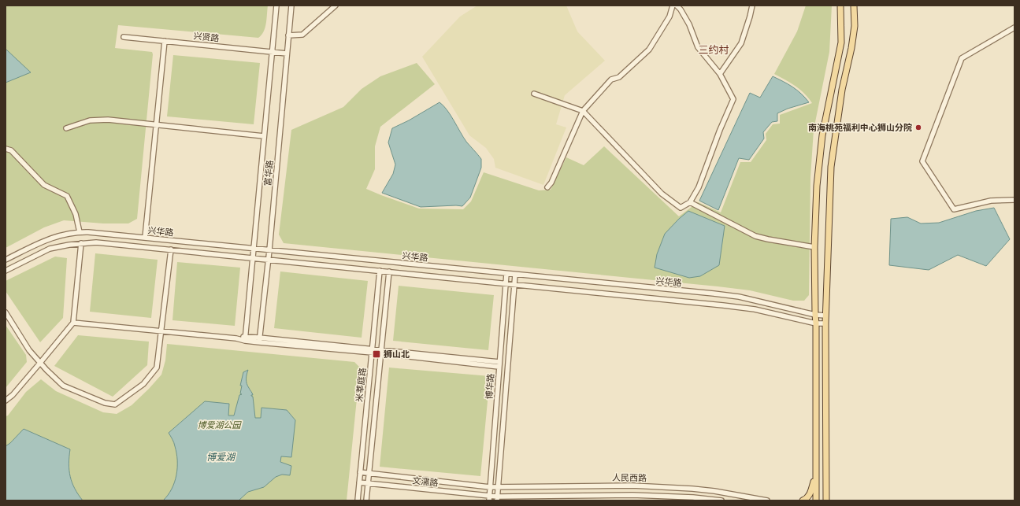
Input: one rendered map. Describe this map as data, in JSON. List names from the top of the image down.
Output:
{
  "streets": {
    "street": [
      "兴贤路",
      "富华路",
      "兴华路",
      "米莘庭路",
      "博华路",
      "人民西路",
      "文濡路"
    ]
  },
  "crossings": [
    ["兴贤路", "富华路"],
    ["富华路", "兴华路"],
    ["兴华路", "米莘庭路"],
    ["兴华路", "博华路"],
    ["米莘庭路", "文濡路"],
    ["博华路", "人民西路"],
    ["博华路", "文濡路"],
    ["人民西路", "文濡路"]
  ],
  "districts": ["三约村"],
  "water": ["博爱湖"],
  "parks": ["博爱湖公园"],
  "places": {
    "other": ["南海桃苑福利中心狮山分院"],
    "transit": ["狮山北"]
  }
}
